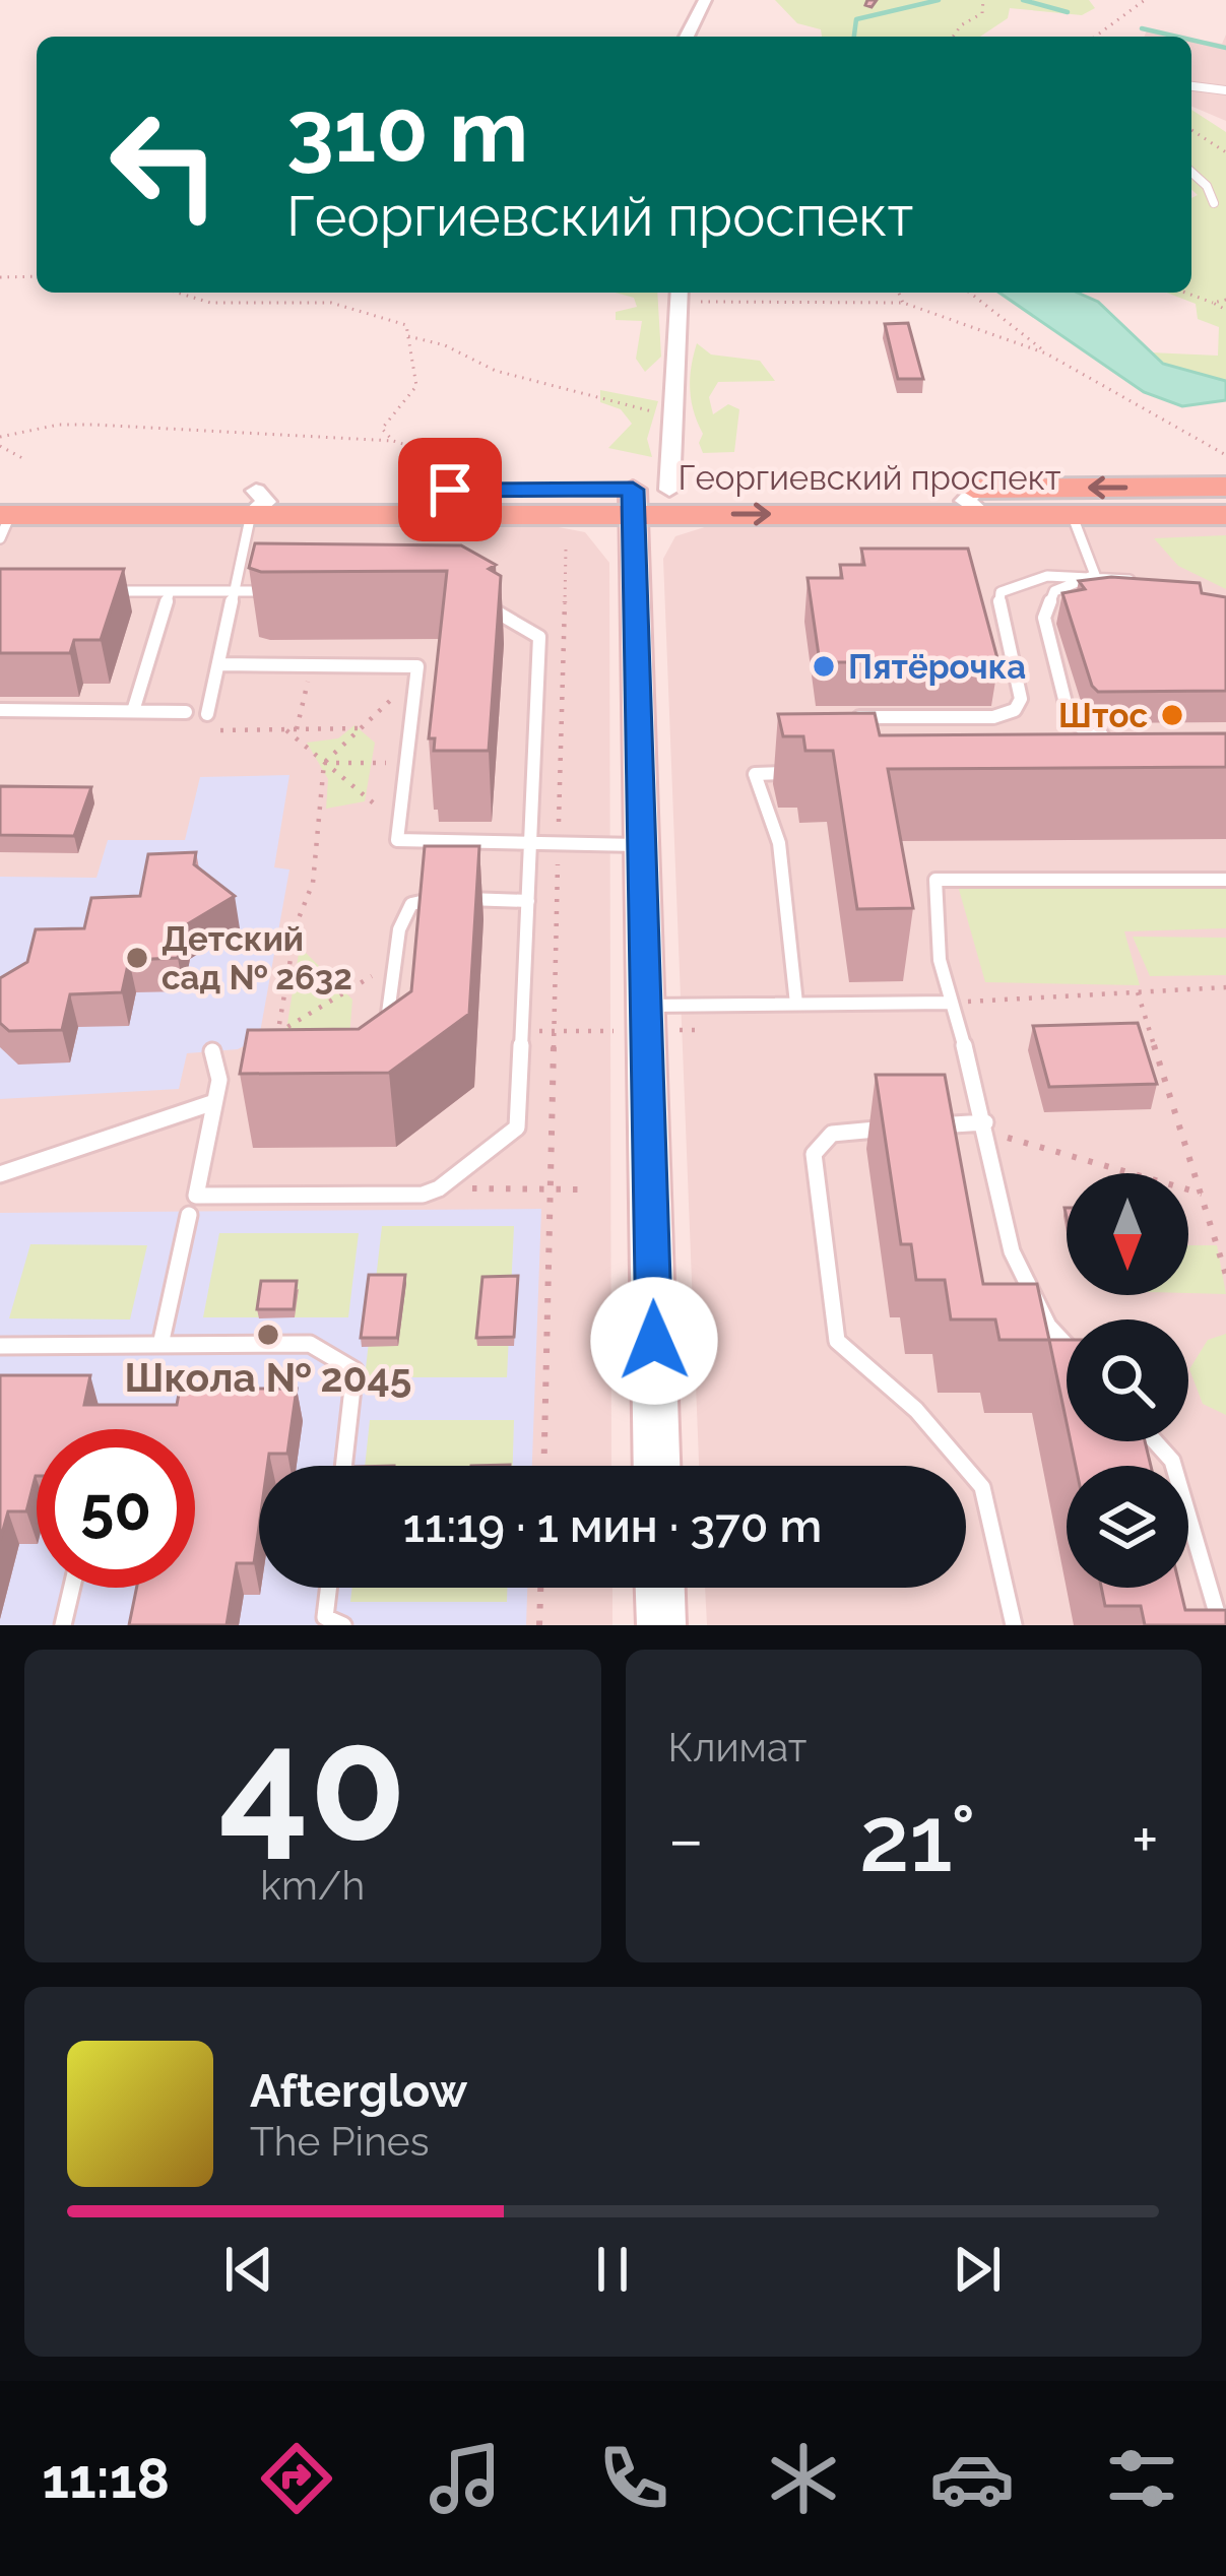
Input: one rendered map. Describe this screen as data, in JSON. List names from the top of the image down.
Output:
{
  "streets": {
    "main road": ["Георгиевский проспект"]
  },
  "places": [
    "Пятёрочка",
    "Штос",
    "Детский сад № 2632",
    "Школа № 2045"
  ],
  "north": "bottom",
  "page": {
    "turn": ["310 m", "Георгиевский проспект"],
    "limit": "50",
    "trip": "11:19 · 1 мин · 370 m",
    "tile": [
      ["40", "km/h"],
      "Климат"
    ],
    "heat": ["−", "21°", "+"],
    "song": ["Afterglow", "The Pines"],
    "tabs": "11:18"
  }
}
